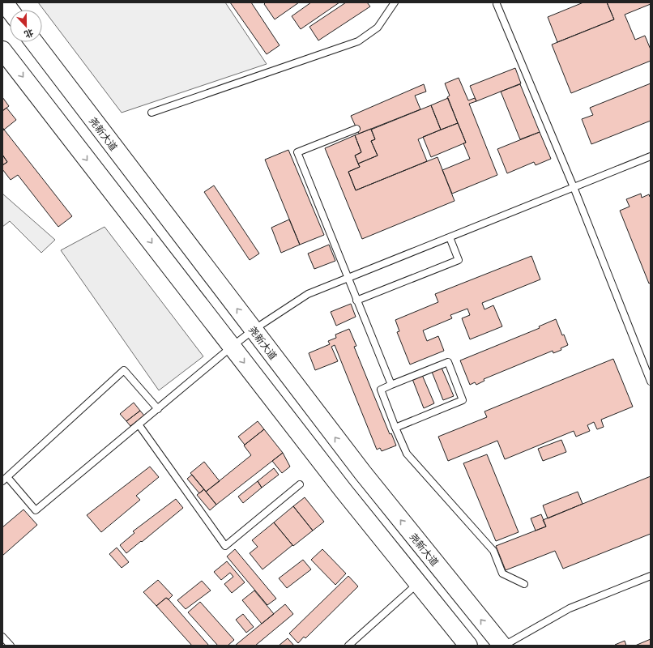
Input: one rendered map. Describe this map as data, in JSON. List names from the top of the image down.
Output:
{
  "streets": {
    "main road": ["尧新大道"]
  },
  "north": "bottom"
}
